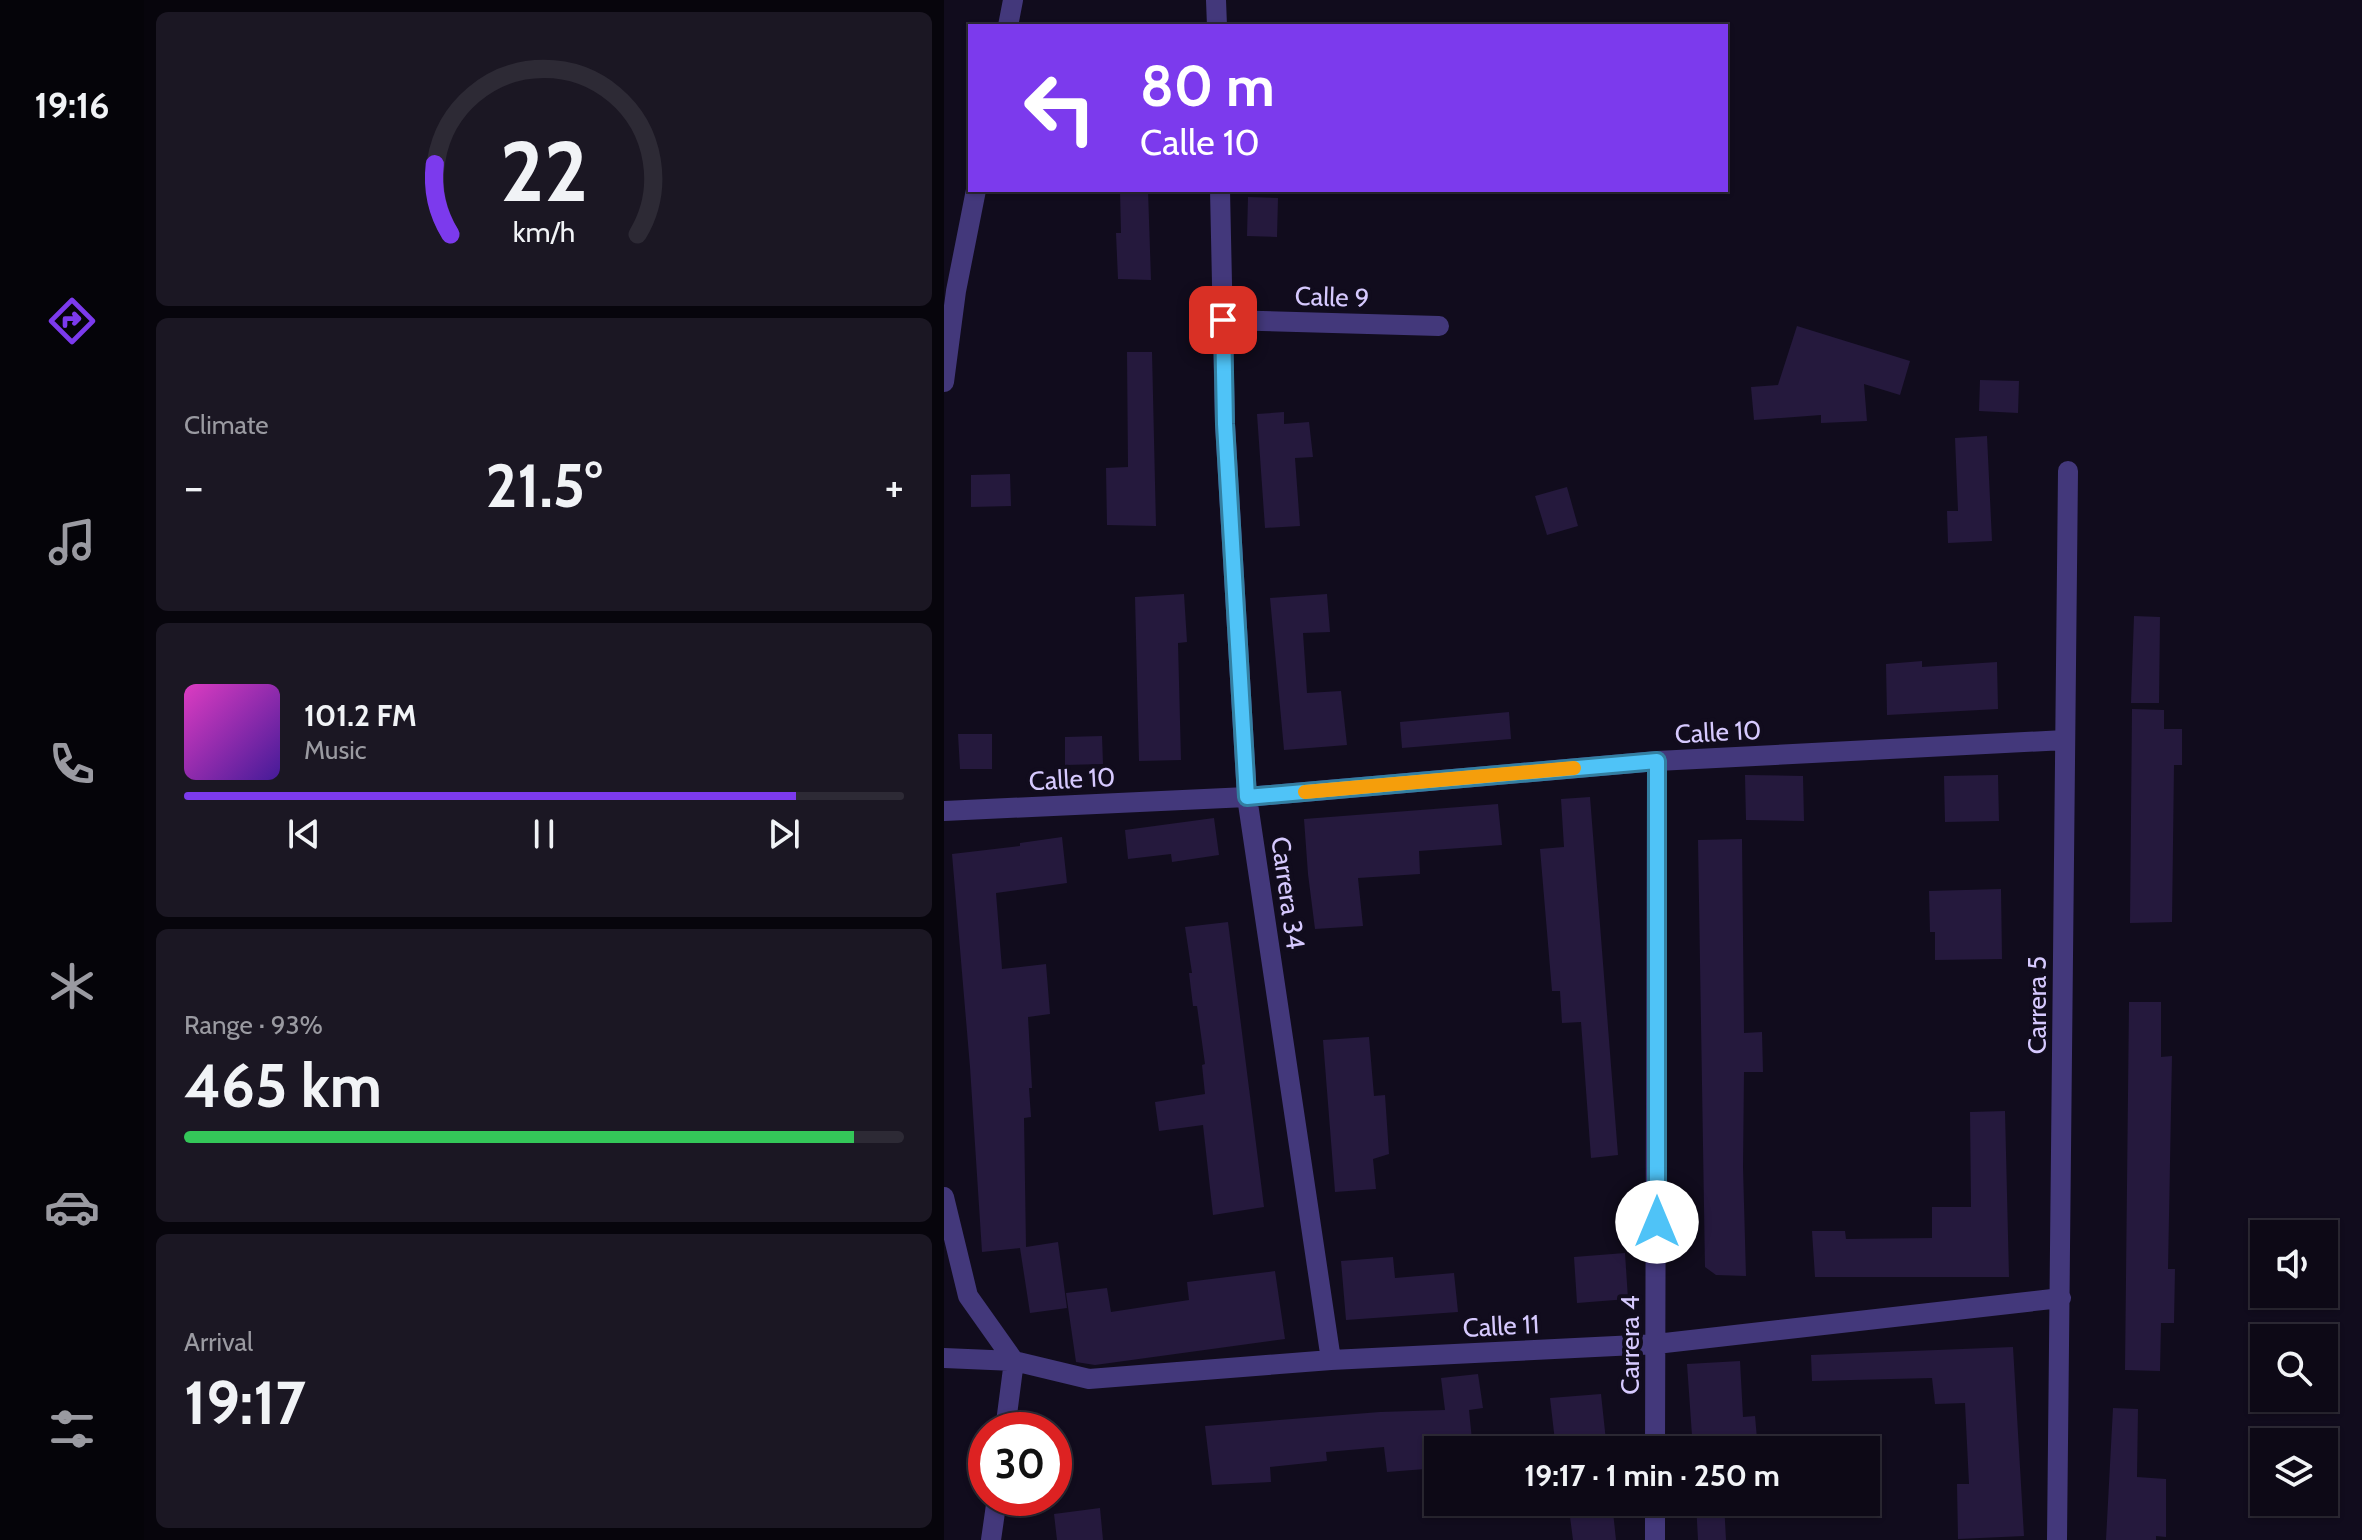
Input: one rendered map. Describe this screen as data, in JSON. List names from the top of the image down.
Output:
{
  "streets": {
    "street": [
      "Calle 9",
      "Calle 10",
      "Carrera 34",
      "Carrera 5",
      "Calle 11",
      "Carrera 4"
    ]
  },
  "crossings": [
    ["Calle 9", "Carrera 34"],
    ["Calle 10", "Carrera 34"],
    ["Calle 10", "Carrera 5"],
    ["Calle 10", "Carrera 4"],
    ["Carrera 34", "Calle 11"],
    ["Carrera 5", "Calle 11"],
    ["Calle 11", "Carrera 4"]
  ],
  "page": {
    "tabs": "19:16",
    "turn": ["80 m", "Calle 10"],
    "tile": [
      "Climate",
      ["Range · 93%", "465 km"],
      ["Arrival", "19:17"]
    ],
    "heat": ["−", "21.5°", "+"],
    "song": ["101.2 FM", "Music"],
    "limit": "30",
    "trip": "19:17 · 1 min · 250 m",
    "gauge": ["22", "km/h"]
  }
}
